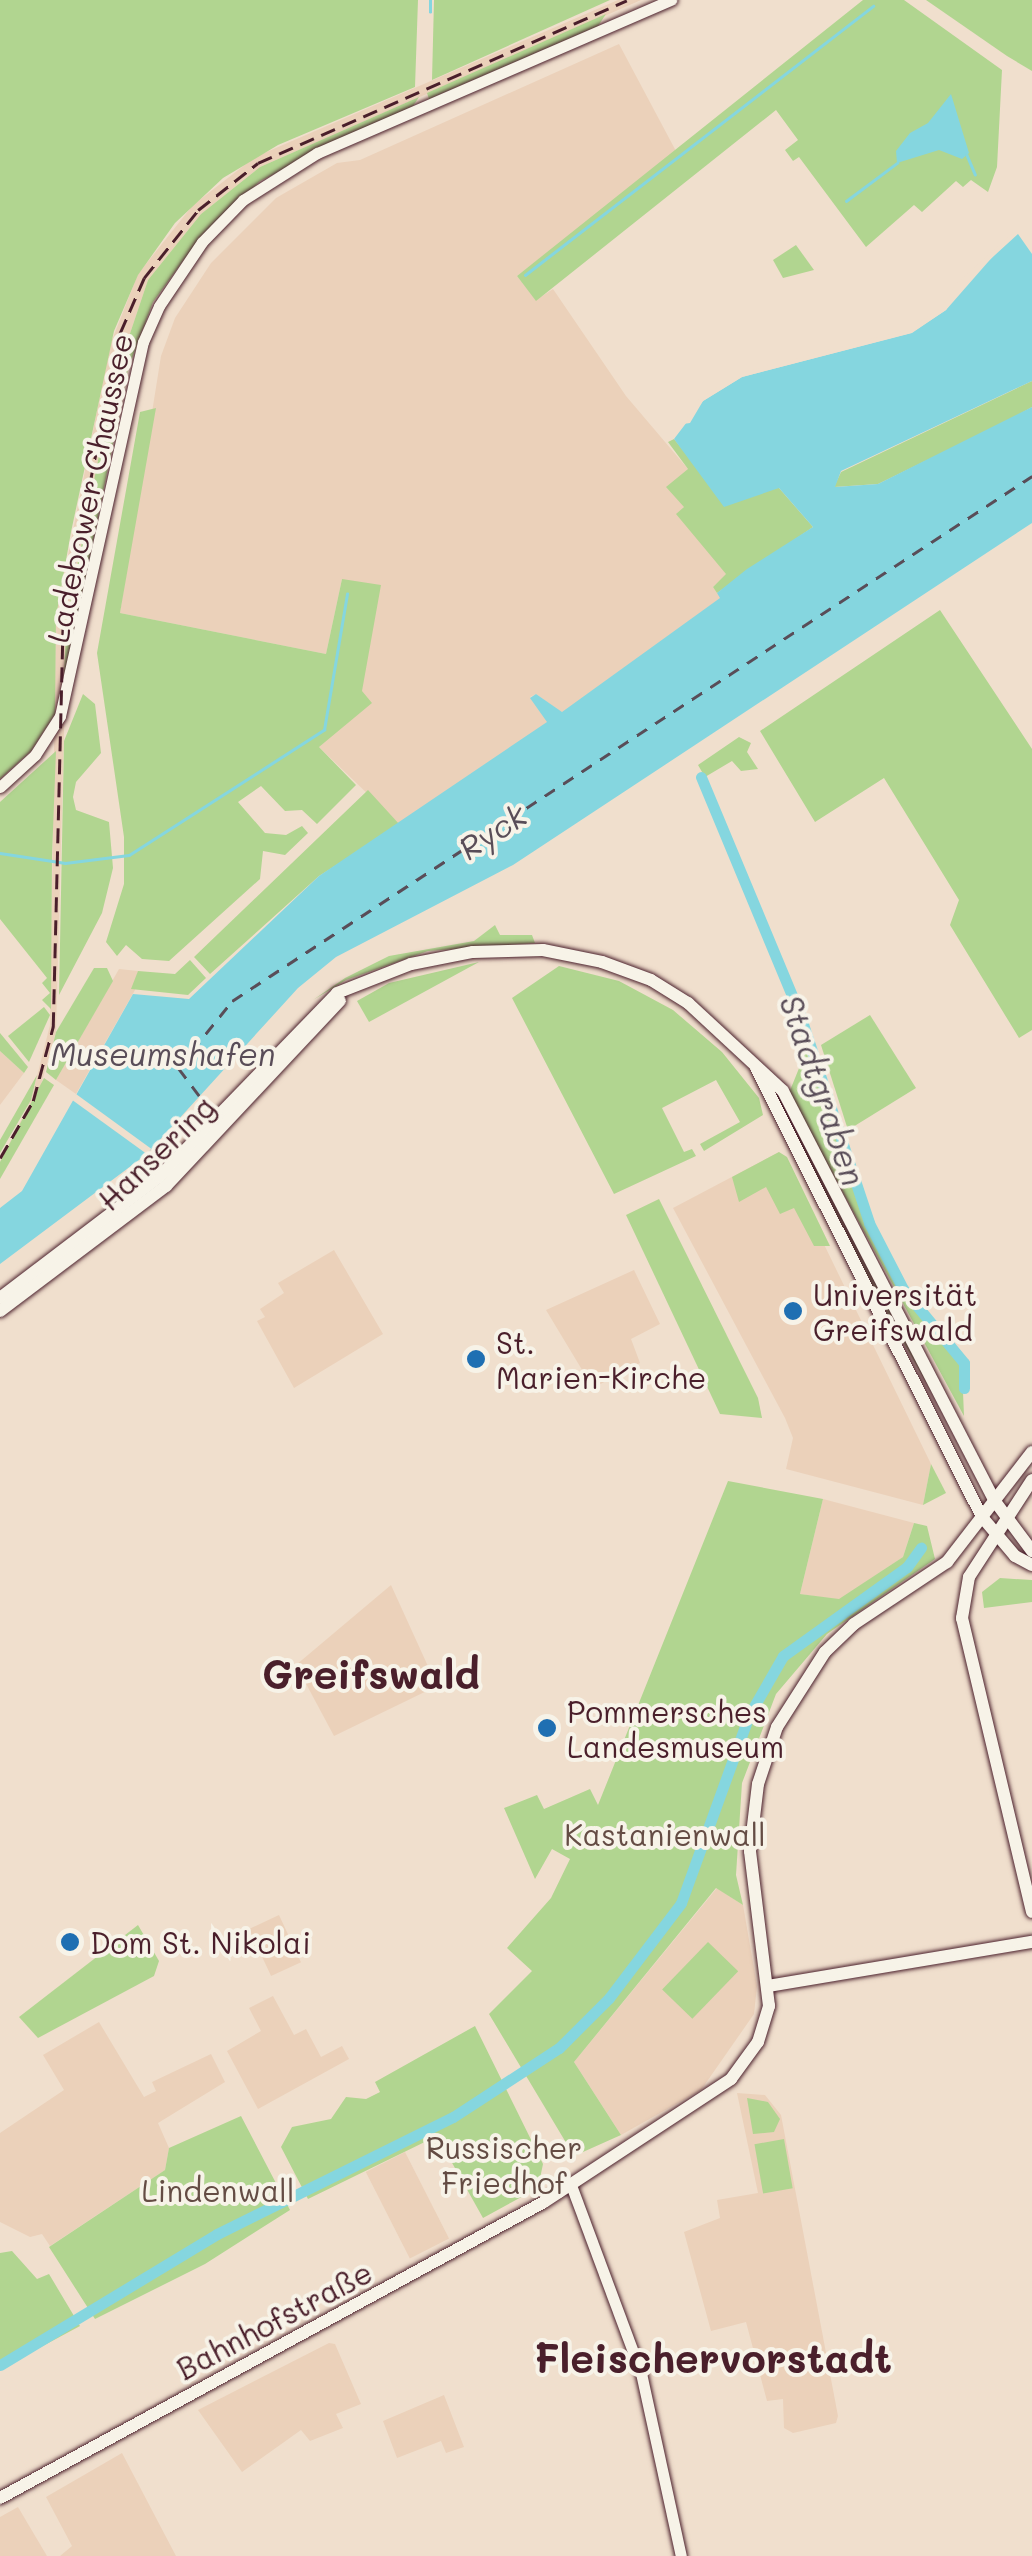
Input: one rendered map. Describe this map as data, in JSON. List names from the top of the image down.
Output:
{
  "streets": {
    "main road": ["Hansering", "Bahnhofstraße"],
    "street": ["Ladebower Chaussee"]
  },
  "crossings": [
    ["Hansering", "Bahnhofstraße"]
  ],
  "districts": ["Greifswald", "Fleischervorstadt"],
  "water": ["Ryck", "Museumshafen", "Stadtgraben"],
  "parks": ["Kastanienwall", "Russischer Friedhof", "Lindenwall"],
  "places": [
    "Universität Greifswald",
    "St. Marien-Kirche",
    "Pommersches Landesmuseum",
    "Dom St. Nikolai"
  ]
}
